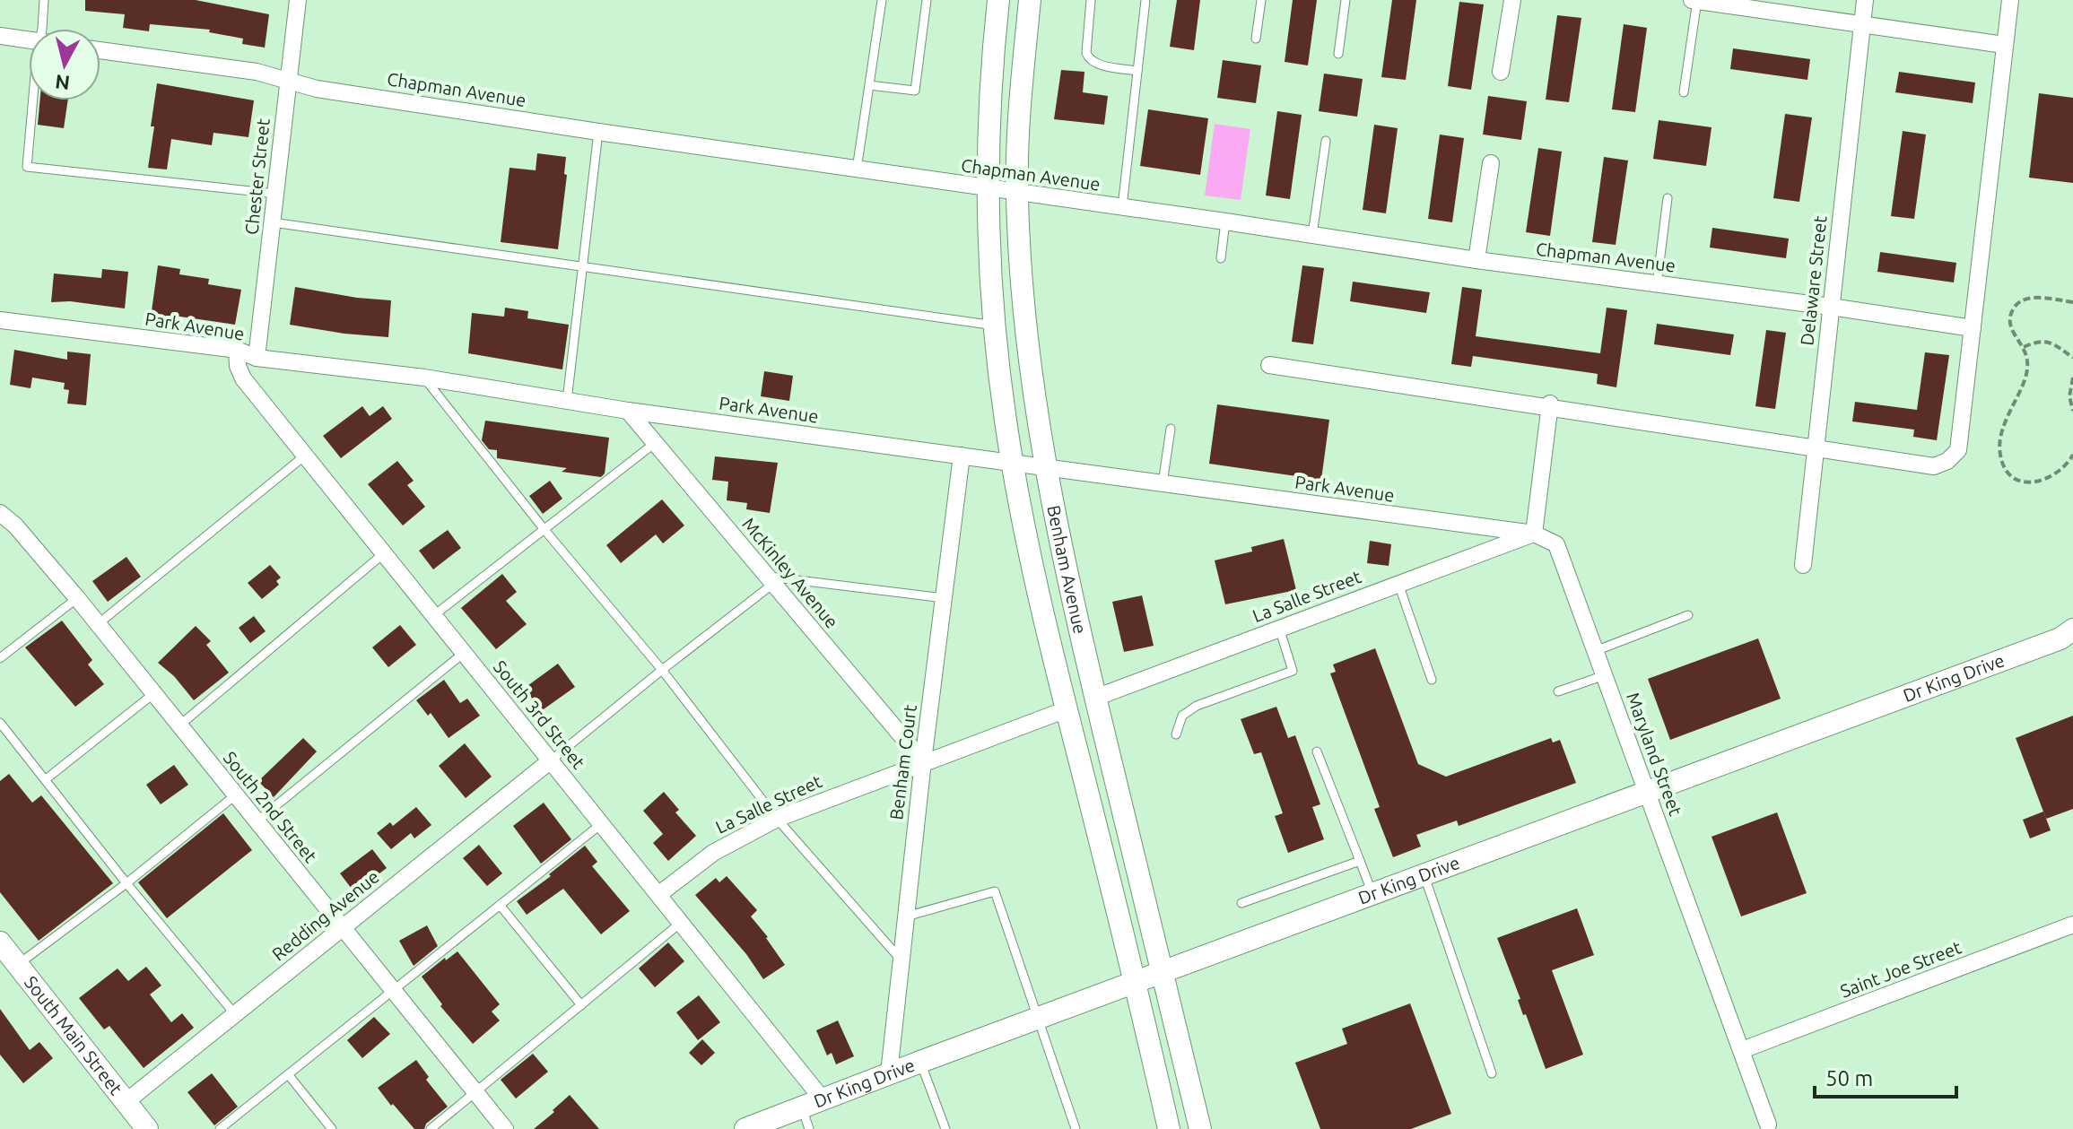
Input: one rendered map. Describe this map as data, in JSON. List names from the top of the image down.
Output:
{
  "streets": {
    "main road": ["Benham Avenue", "Dr King Drive", "South Main Street"],
    "street": [
      "Chapman Avenue",
      "Chester Street",
      "Delaware Street",
      "Park Avenue",
      "McKinley Avenue",
      "La Salle Street",
      "South 3rd Street",
      "Maryland Street",
      "Benham Court",
      "South 2nd Street",
      "Redding Avenue",
      "Saint Joe Street"
    ]
  },
  "crossings": [
    ["Chapman Avenue", "Chester Street"],
    ["Chapman Avenue", "Delaware Street"],
    ["Chapman Avenue", "Benham Avenue"],
    ["Chester Street", "Park Avenue"],
    ["Park Avenue", "Benham Avenue"],
    ["Park Avenue", "McKinley Avenue"],
    ["Park Avenue", "La Salle Street"],
    ["Park Avenue", "South 3rd Street"],
    ["Park Avenue", "Maryland Street"],
    ["Park Avenue", "Benham Court"],
    ["Benham Avenue", "La Salle Street"],
    ["Benham Avenue", "Dr King Drive"],
    ["McKinley Avenue", "La Salle Street"],
    ["McKinley Avenue", "Benham Court"],
    ["La Salle Street", "South 3rd Street"],
    ["La Salle Street", "Maryland Street"],
    ["La Salle Street", "Benham Court"],
    ["Dr King Drive", "South 3rd Street"],
    ["Dr King Drive", "Maryland Street"],
    ["Dr King Drive", "Benham Court"],
    ["South 3rd Street", "Redding Avenue"],
    ["Maryland Street", "Saint Joe Street"],
    ["South 2nd Street", "Redding Avenue"],
    ["Redding Avenue", "South Main Street"]
  ],
  "scale_bar": "50 m",
  "north": "bottom"
}
